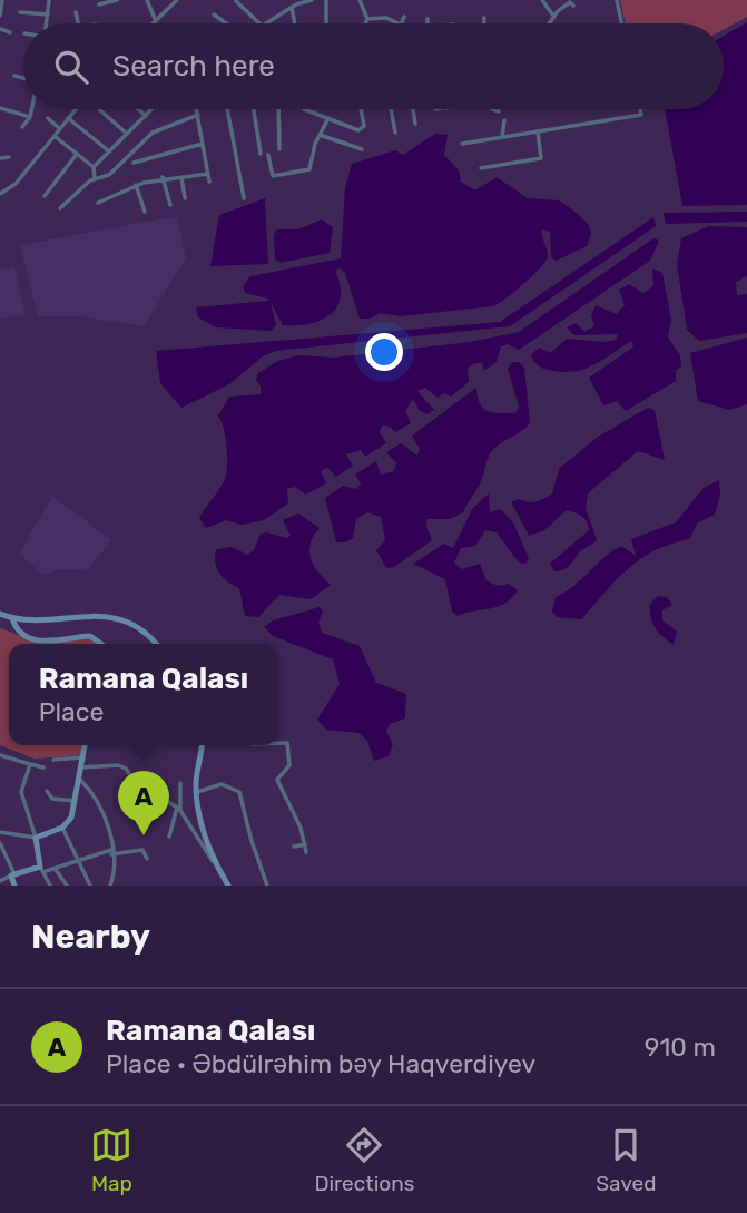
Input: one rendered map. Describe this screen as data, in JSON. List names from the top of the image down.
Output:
{
  "page": {
    "search": "Search here",
    "popup": ["Ramana Qalası", "Place"],
    "pins": "A",
    "heading": "Nearby",
    "list": [
      {
        "mark": "A",
        "name": "Ramana Qalası",
        "note": "Place · Əbdülrəhim bəy Haqverdiyev",
        "value": "910 m"
      }
    ],
    "nav": ["Map", "Directions", "Saved"]
  }
}
